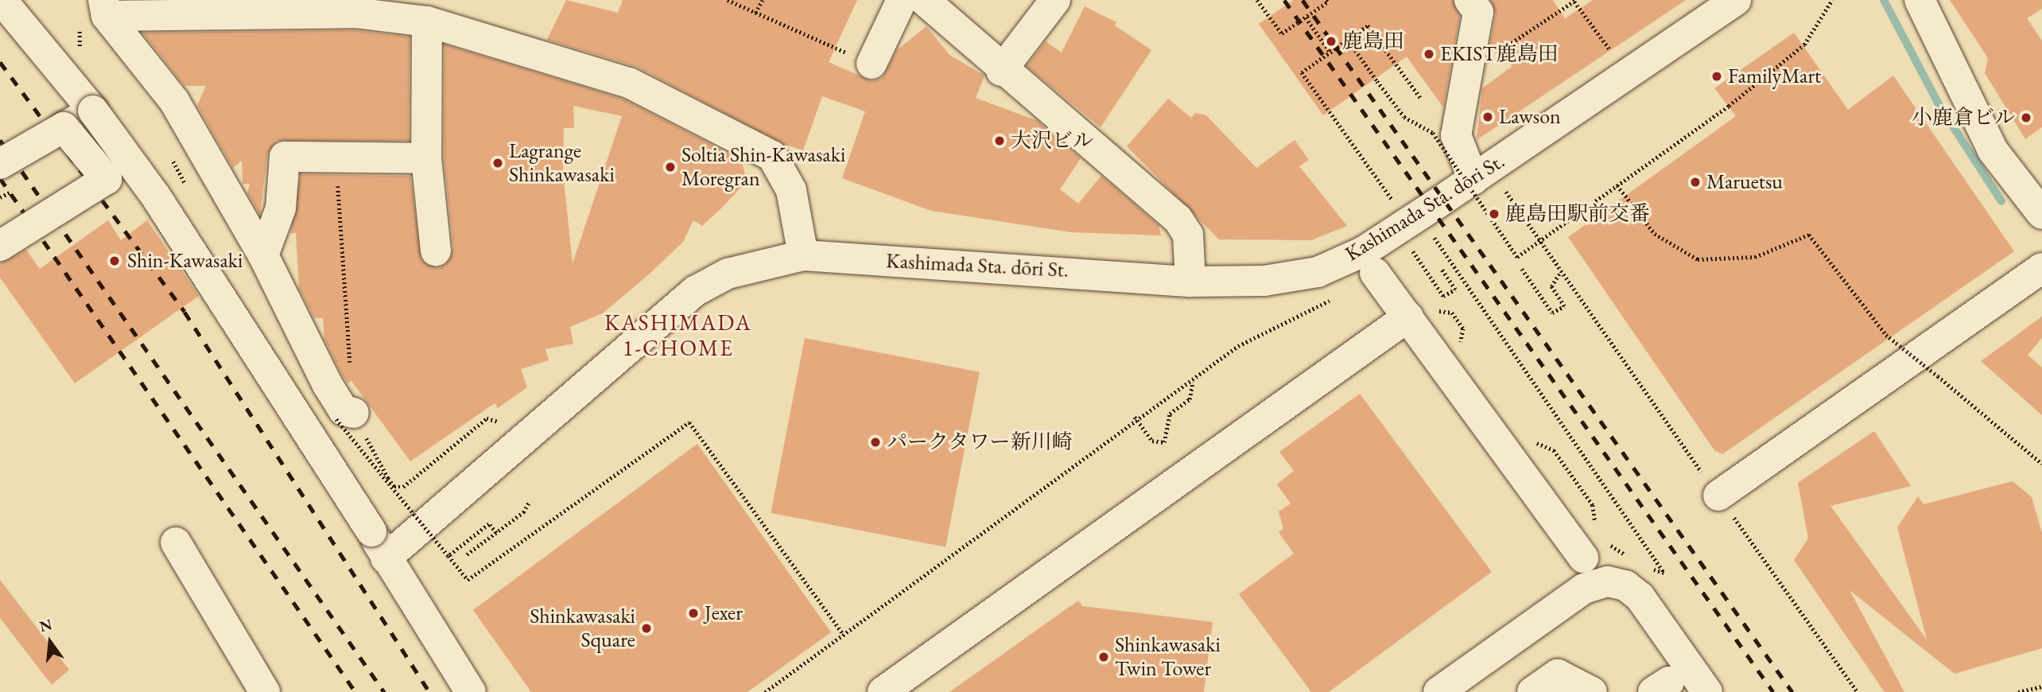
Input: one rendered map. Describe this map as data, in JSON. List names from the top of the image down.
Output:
{
  "streets": {
    "street": ["Kashimada Sta. dōri St."]
  },
  "districts": ["KASHIMADA 1-CHOME"],
  "places": [
    "鹿島田",
    "EKIST鹿島田",
    "FamilyMart",
    "Lawson",
    "小鹿倉ビル",
    "大沢ビル",
    "Lagrange Shinkawasaki",
    "Soltia Shin-Kawasaki Moregran",
    "Maruetsu",
    "鹿島田駅前交番",
    "Shin-Kawasaki",
    "パークタワー新川崎",
    "Jexer",
    "Shinkawasaki Square",
    "Shinkawasaki Twin Tower"
  ],
  "north": "top"
}
